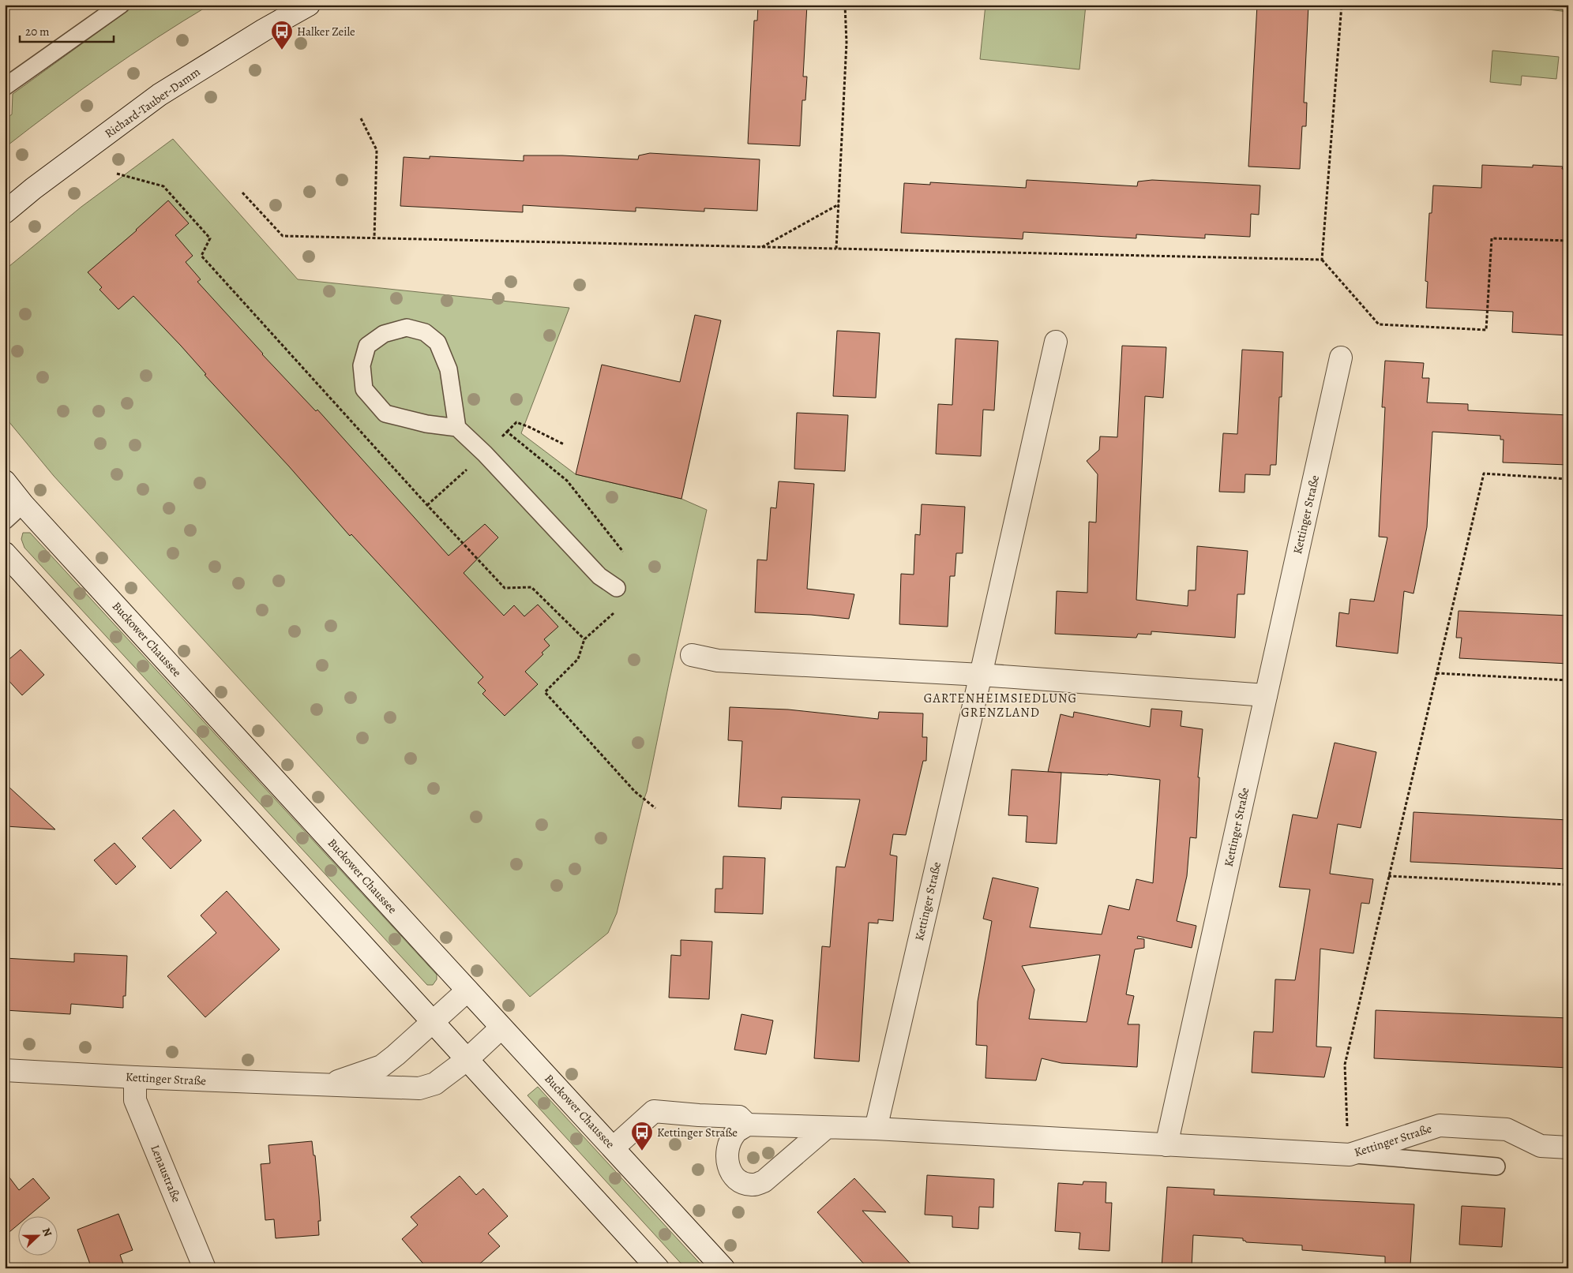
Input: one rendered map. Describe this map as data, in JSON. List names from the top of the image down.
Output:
{
  "streets": {
    "street": [
      "Richard-Tauber-Damm",
      "Kettinger Straße",
      "Buckower Chaussee",
      "Lenaustraße"
    ]
  },
  "crossings": [
    ["Kettinger Straße", "Buckower Chaussee"],
    ["Kettinger Straße", "Lenaustraße"]
  ],
  "districts": ["GARTENHEIMSIEDLUNG GRENZLAND"],
  "places": {
    "bus stop": ["Halker Zeile", "Kettinger Straße"]
  },
  "scale_bar": "20 m",
  "north": "right"
}
